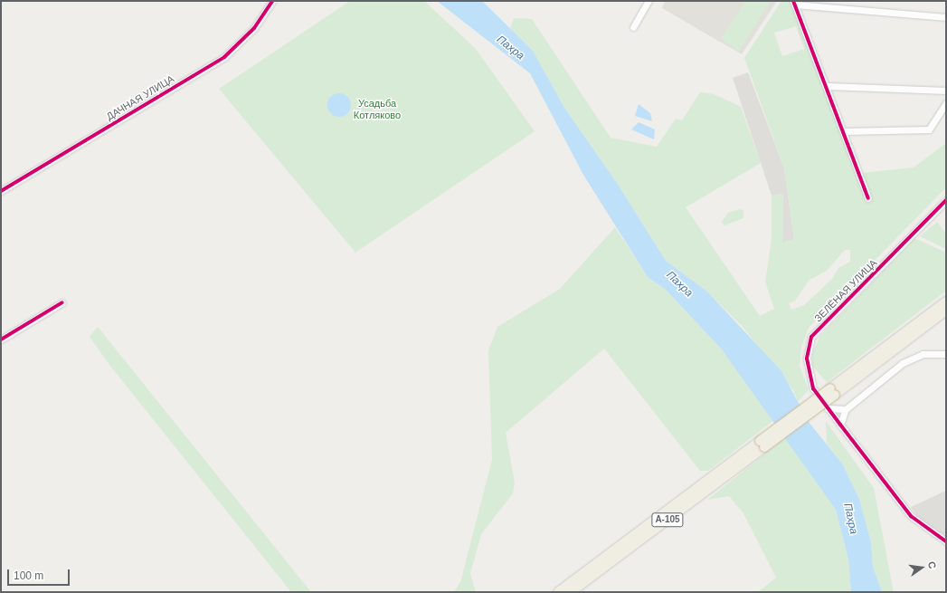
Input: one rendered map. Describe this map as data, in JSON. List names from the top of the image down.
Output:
{
  "streets": {
    "highway": ["А-105"],
    "street": ["ДАЧНАЯ УЛИЦА", "ЗЕЛЁНАЯ УЛИЦА"]
  },
  "water": ["Пахра"],
  "parks": ["Усадьба Котляково"],
  "scale_bar": "100 m",
  "north": "right"
}
